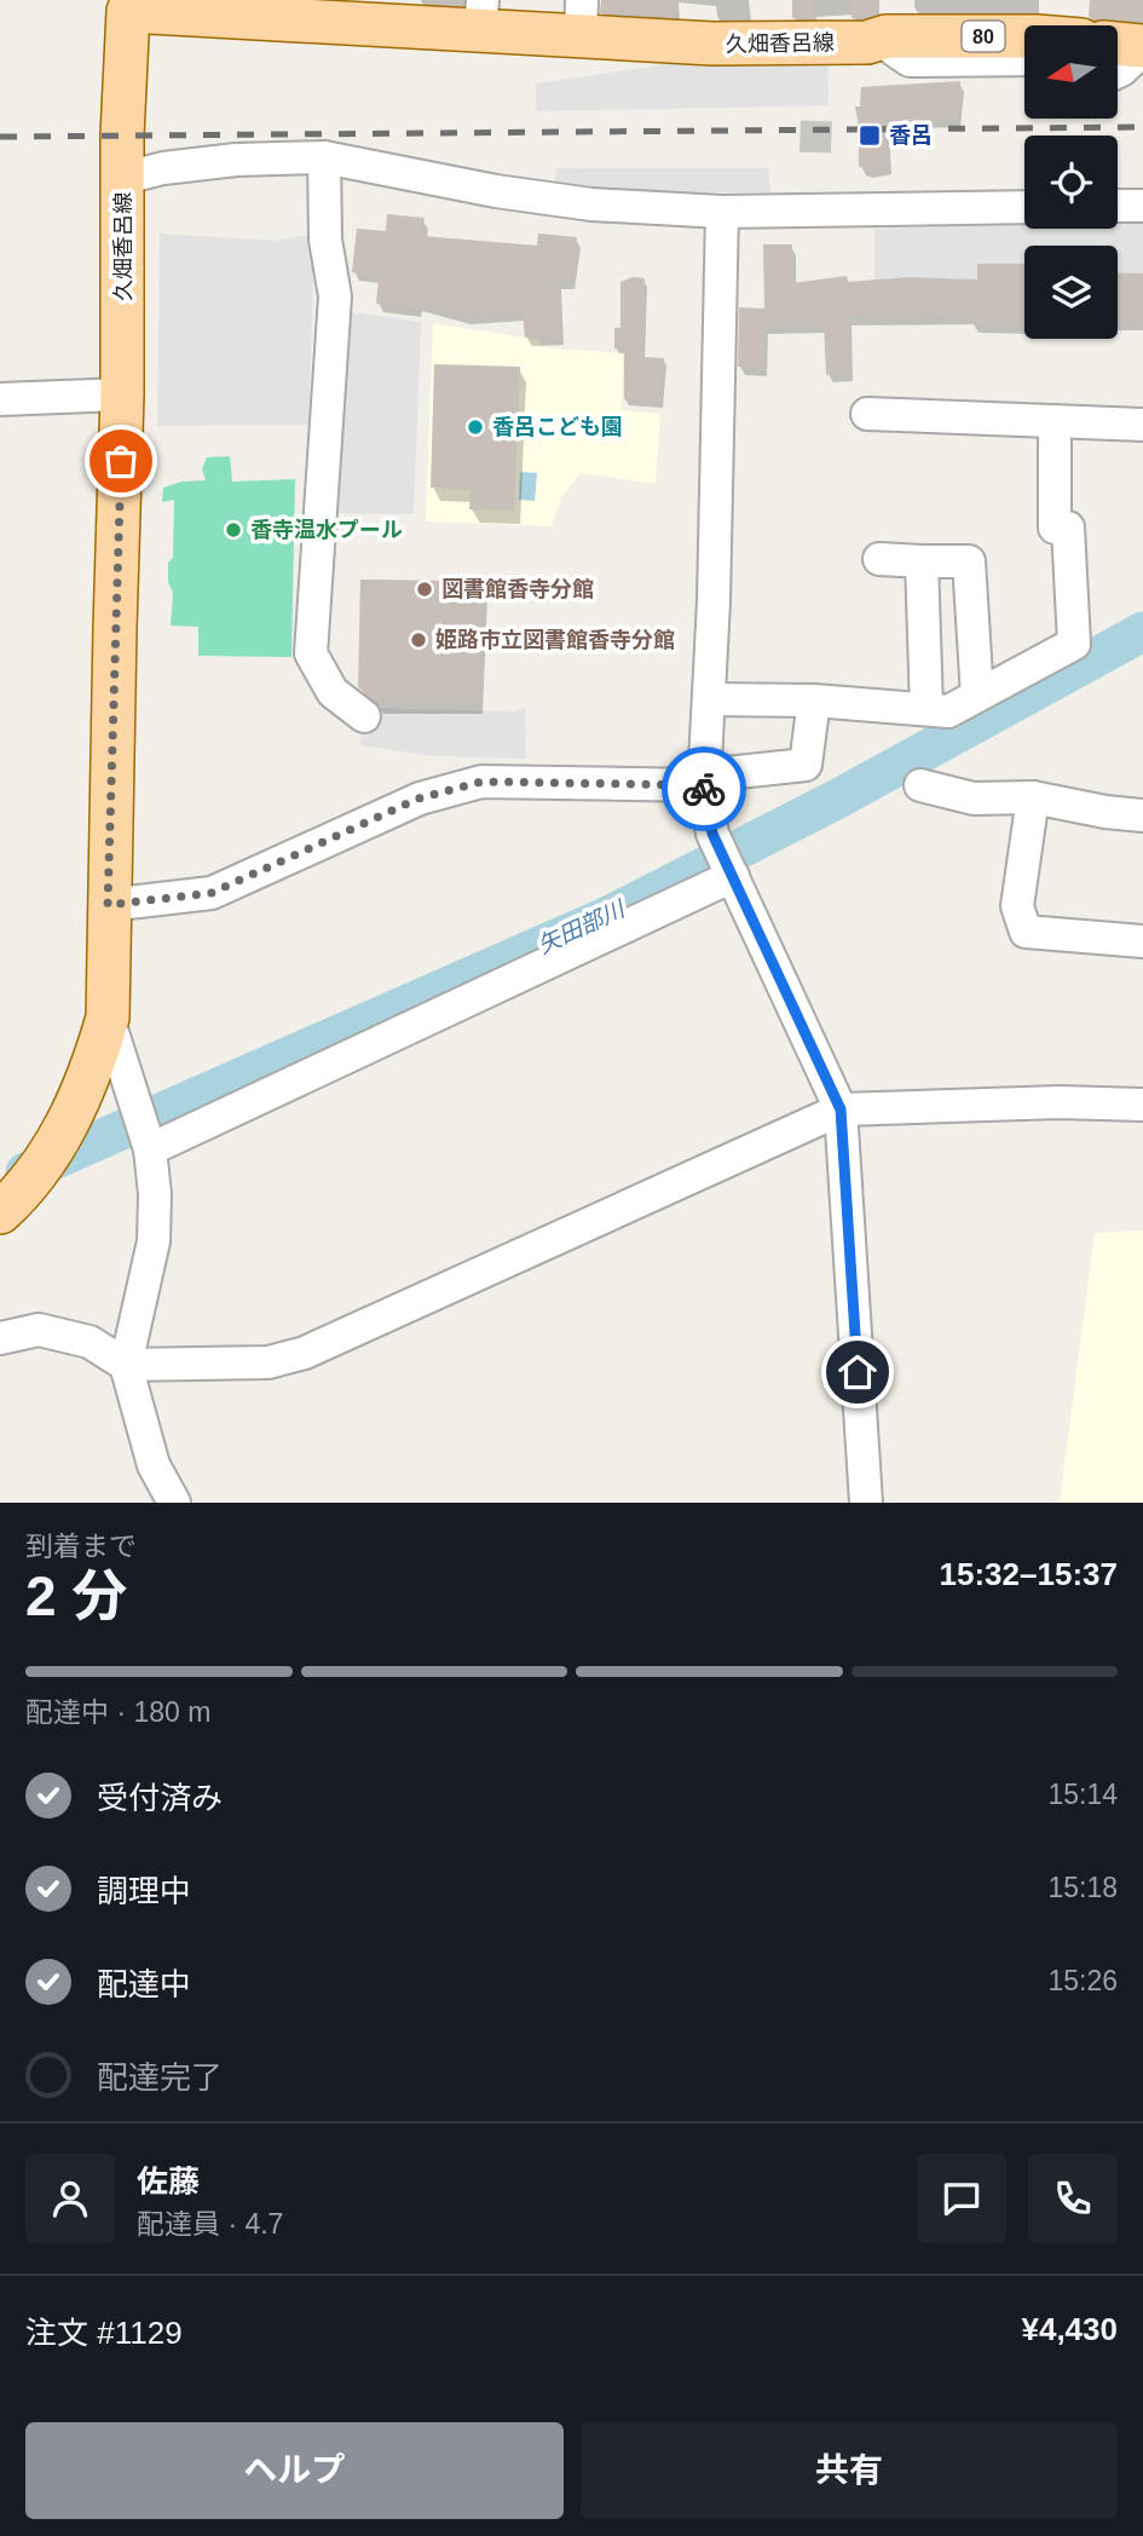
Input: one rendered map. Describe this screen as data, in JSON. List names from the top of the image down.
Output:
{
  "streets": {
    "main road": ["80", "久畑香呂線"]
  },
  "crossings": [
    ["80", "久畑香呂線"]
  ],
  "water": ["矢田部川"],
  "places": {
    "transit": ["香呂"],
    "other": [
      "香呂こども園",
      "香寺温水プール",
      "図書館香寺分館",
      "姫路市立図書館香寺分館"
    ]
  },
  "north": "left",
  "page": {
    "heading": ["2 分", "到着まで", "15:32–15:37"],
    "panel": [
      "佐藤",
      "配達員 · 4.7",
      "注文 #1129",
      "¥4,430"
    ],
    "bar": "配達中 · 180 m",
    "list": [
      ["受付済み", "15:14"],
      ["調理中", "15:18"],
      ["配達中", "15:26"],
      "配達完了"
    ],
    "buttons": ["ヘルプ", "共有"]
  }
}
